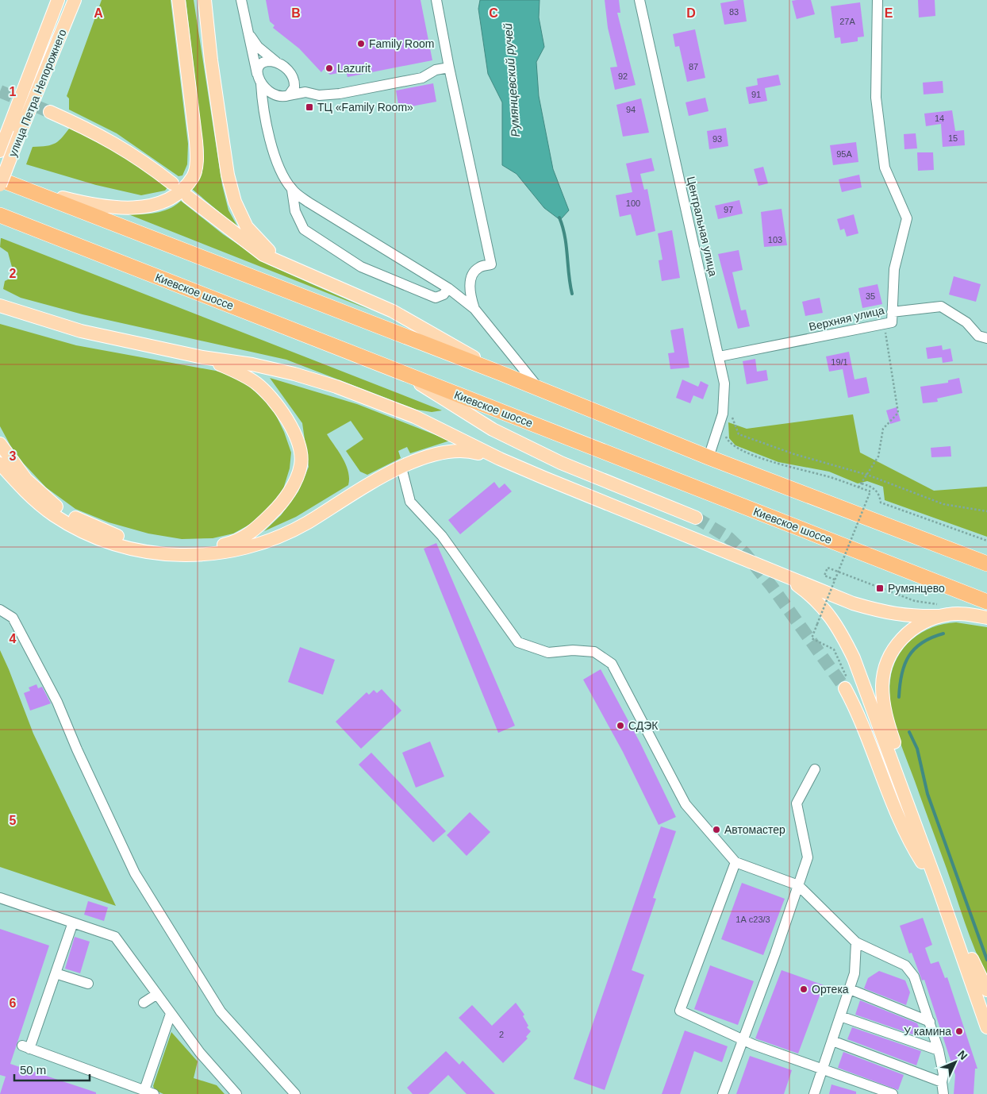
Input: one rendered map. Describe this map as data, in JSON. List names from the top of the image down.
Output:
{
  "streets": {
    "highway": ["Киевское шоссе"],
    "main road": ["улица Петра Непорожнего"],
    "street": ["Центральная улица", "Верхняя улица"]
  },
  "crossings": [
    ["Центральная улица", "Верхняя улица"]
  ],
  "water": ["Румянцевский ручей"],
  "places": {
    "other": [
      "Family Room",
      "Lazurit",
      "СДЭК",
      "Автомастер",
      "Ортека",
      "У камина"
    ],
    "transit": ["ТЦ «Family Room»", "Румянцево"]
  },
  "house_numbers": [
    "83",
    "27А",
    "87",
    "92",
    "91",
    "94",
    "14",
    "15",
    "93",
    "95А",
    "100",
    "97",
    "103",
    "35",
    "19/1",
    "1А с23/3",
    "2"
  ],
  "scale_bar": "50 m",
  "north": "top right",
  "grid": {
    "columns": [
      "A",
      "B",
      "C",
      "D",
      "E"
    ],
    "rows": [
      "1",
      "2",
      "3",
      "4",
      "5",
      "6"
    ]
  }
}
